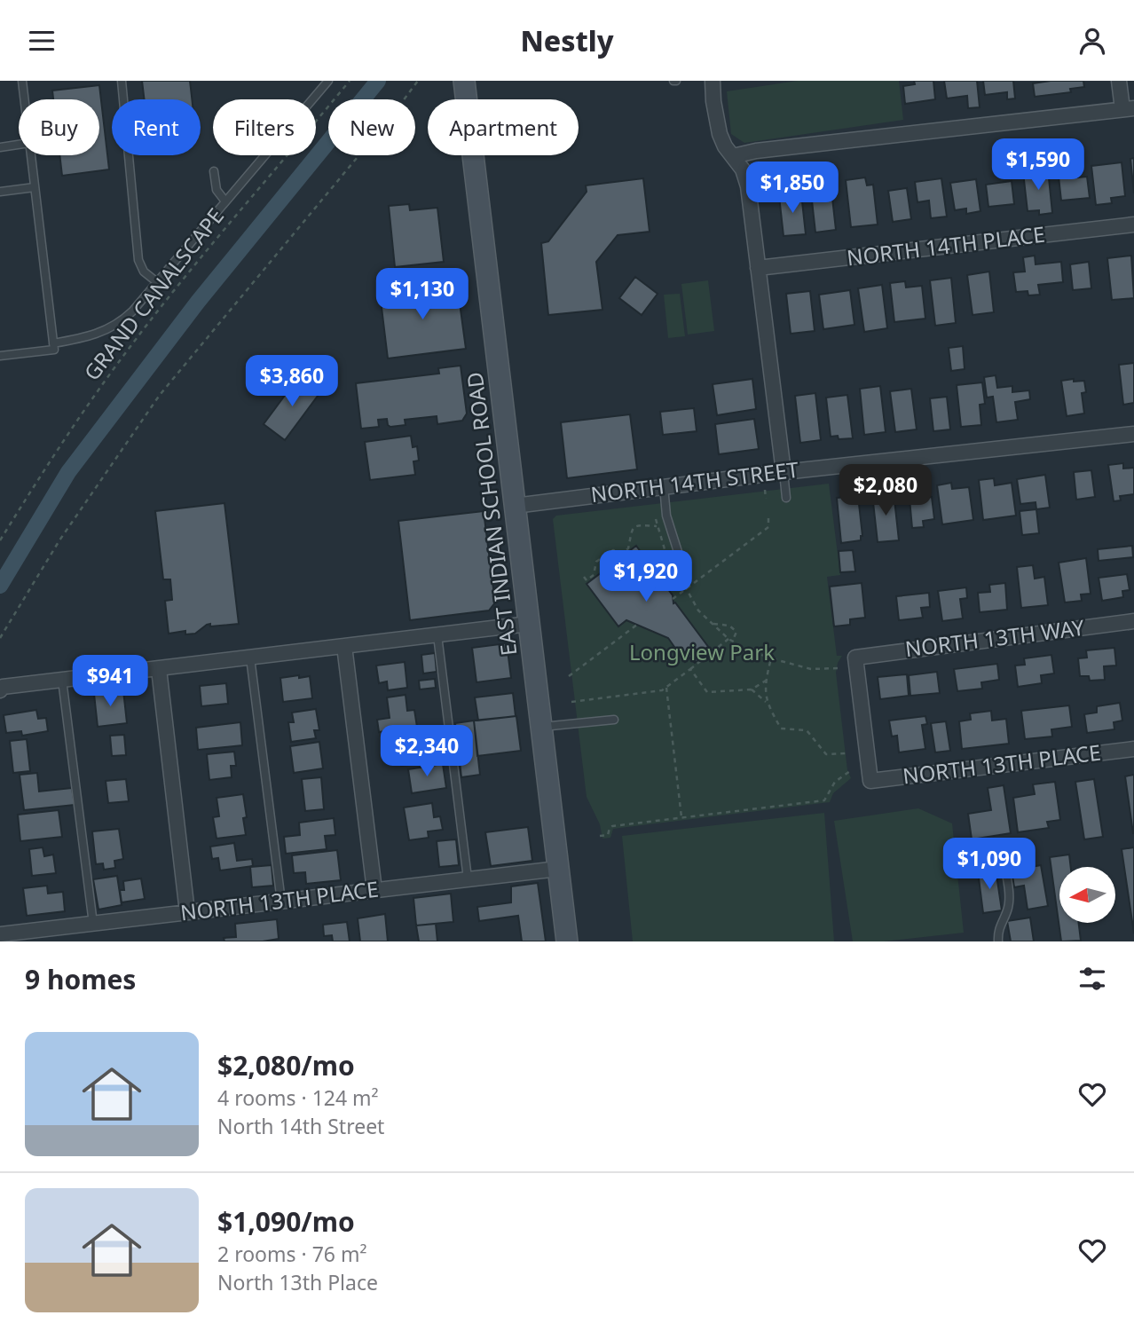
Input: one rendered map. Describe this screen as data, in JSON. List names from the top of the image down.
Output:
{
  "streets": {
    "main road": ["EAST INDIAN SCHOOL ROAD"],
    "street": [
      "NORTH 14TH PLACE",
      "NORTH 14TH STREET",
      "NORTH 13TH WAY",
      "NORTH 13TH PLACE"
    ],
    "path": ["GRAND CANALSCAPE"]
  },
  "crossings": [
    ["NORTH 14TH STREET", "EAST INDIAN SCHOOL ROAD"],
    ["EAST INDIAN SCHOOL ROAD", "NORTH 13TH PLACE"],
    ["NORTH 13TH WAY", "NORTH 13TH PLACE"]
  ],
  "parks": ["Longview Park"],
  "north": "left",
  "page": {
    "header": "Nestly",
    "chip": [
      "Buy",
      "Rent",
      "Filters",
      "New",
      "Apartment"
    ],
    "price": [
      "$1,590",
      "$1,850",
      "$1,130",
      "$3,860",
      "$2,080",
      "$1,920",
      "$941",
      "$2,340",
      "$1,090"
    ],
    "heading": "9 homes",
    "list": [
      {
        "name": "$2,080/mo",
        "note": "4 rooms · 124 m² · North 14th Street"
      },
      {
        "name": "$1,090/mo",
        "note": "2 rooms · 76 m² · North 13th Place"
      }
    ]
  }
}
